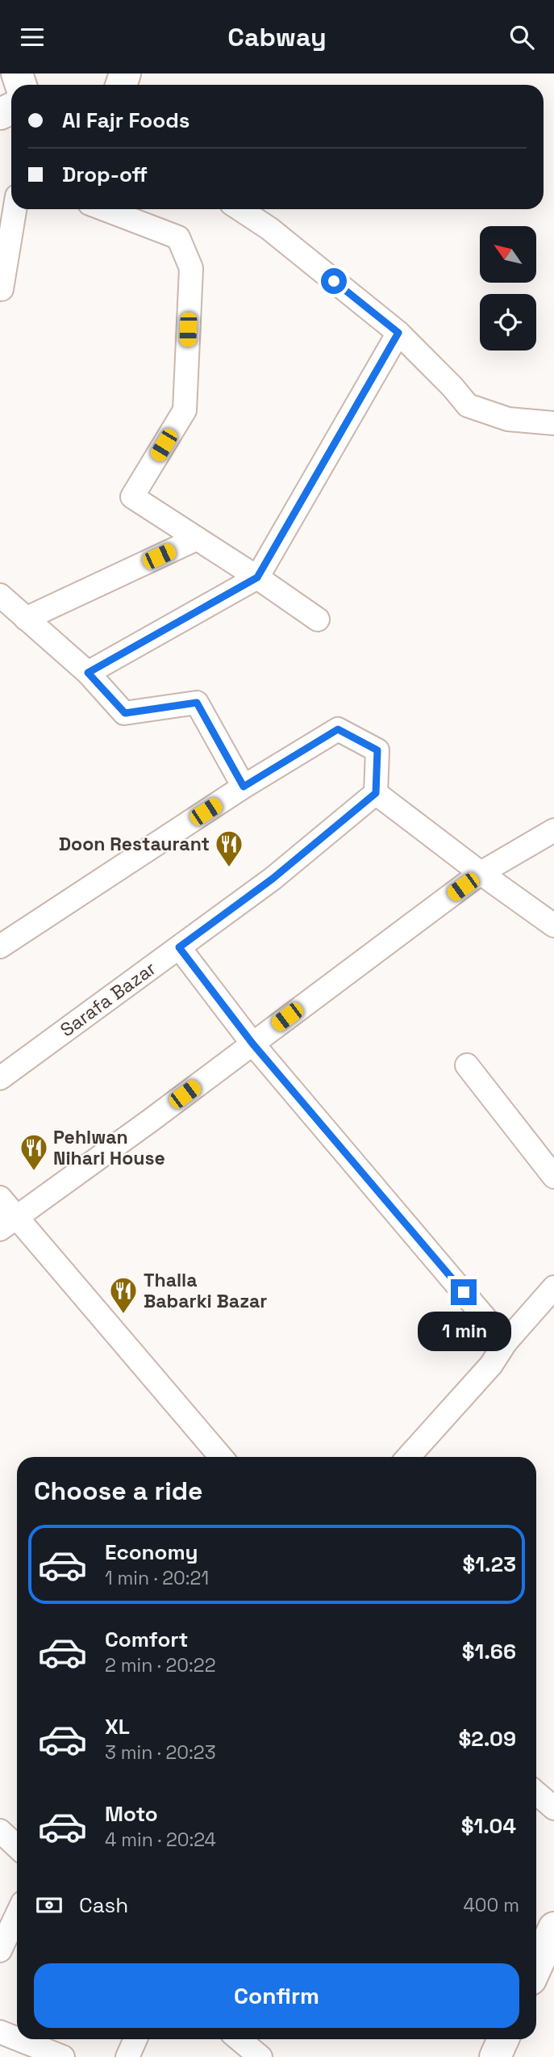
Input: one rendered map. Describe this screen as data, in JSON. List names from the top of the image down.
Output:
{
  "streets": {
    "street": ["Sarafa Bazar"]
  },
  "places": {
    "restaurant": ["Doon Restaurant", "Pehlwan Nihari House", "Thalla Babarki Bazar"]
  },
  "north": "top left",
  "page": {
    "header": "Cabway",
    "banner": ["Al Fajr Foods", "Drop-off"],
    "bubble": "1 min",
    "heading": "Choose a ride",
    "list": [
      {
        "name": "Economy",
        "note": "1 min · 20:21",
        "value": "$1.23"
      },
      {
        "name": "Comfort",
        "note": "2 min · 20:22",
        "value": "$1.66"
      },
      {
        "name": "XL",
        "note": "3 min · 20:23",
        "value": "$2.09"
      },
      {
        "name": "Moto",
        "note": "4 min · 20:24",
        "value": "$1.04"
      }
    ],
    "pay": ["Cash", "400 m"],
    "buttons": "Confirm"
  }
}
